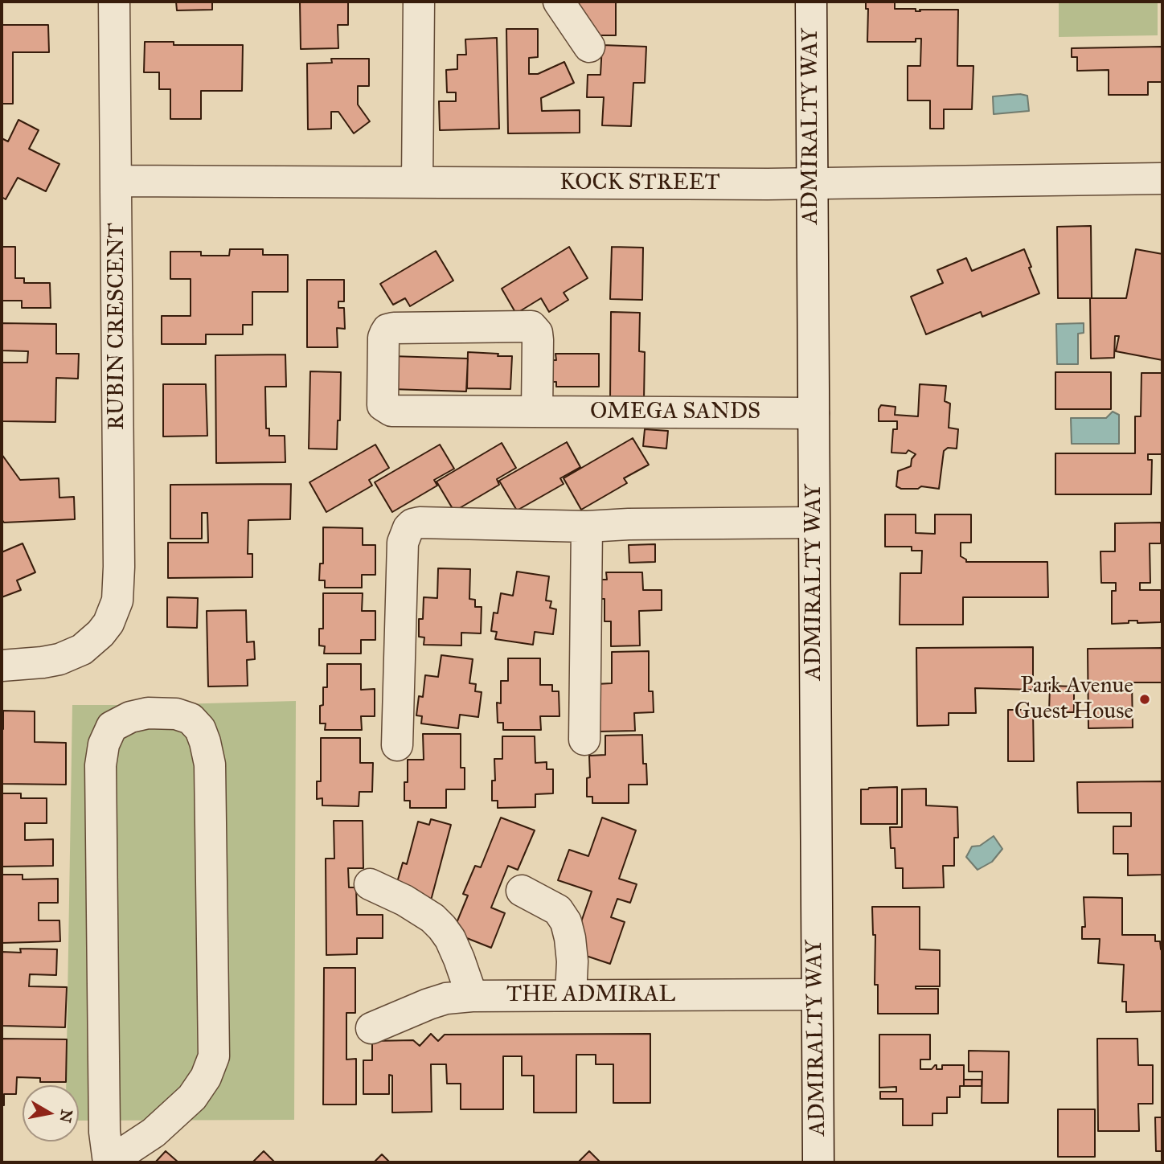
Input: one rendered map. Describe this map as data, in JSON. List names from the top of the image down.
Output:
{
  "streets": {
    "street": [
      "ADMIRALTY WAY",
      "KOCK STREET",
      "RUBIN CRESCENT",
      "OMEGA SANDS",
      "THE ADMIRAL"
    ]
  },
  "crossings": [
    ["ADMIRALTY WAY", "KOCK STREET"],
    ["ADMIRALTY WAY", "OMEGA SANDS"],
    ["ADMIRALTY WAY", "THE ADMIRAL"],
    ["KOCK STREET", "RUBIN CRESCENT"]
  ],
  "places": ["Park Avenue Guest House"],
  "north": "right"
}
